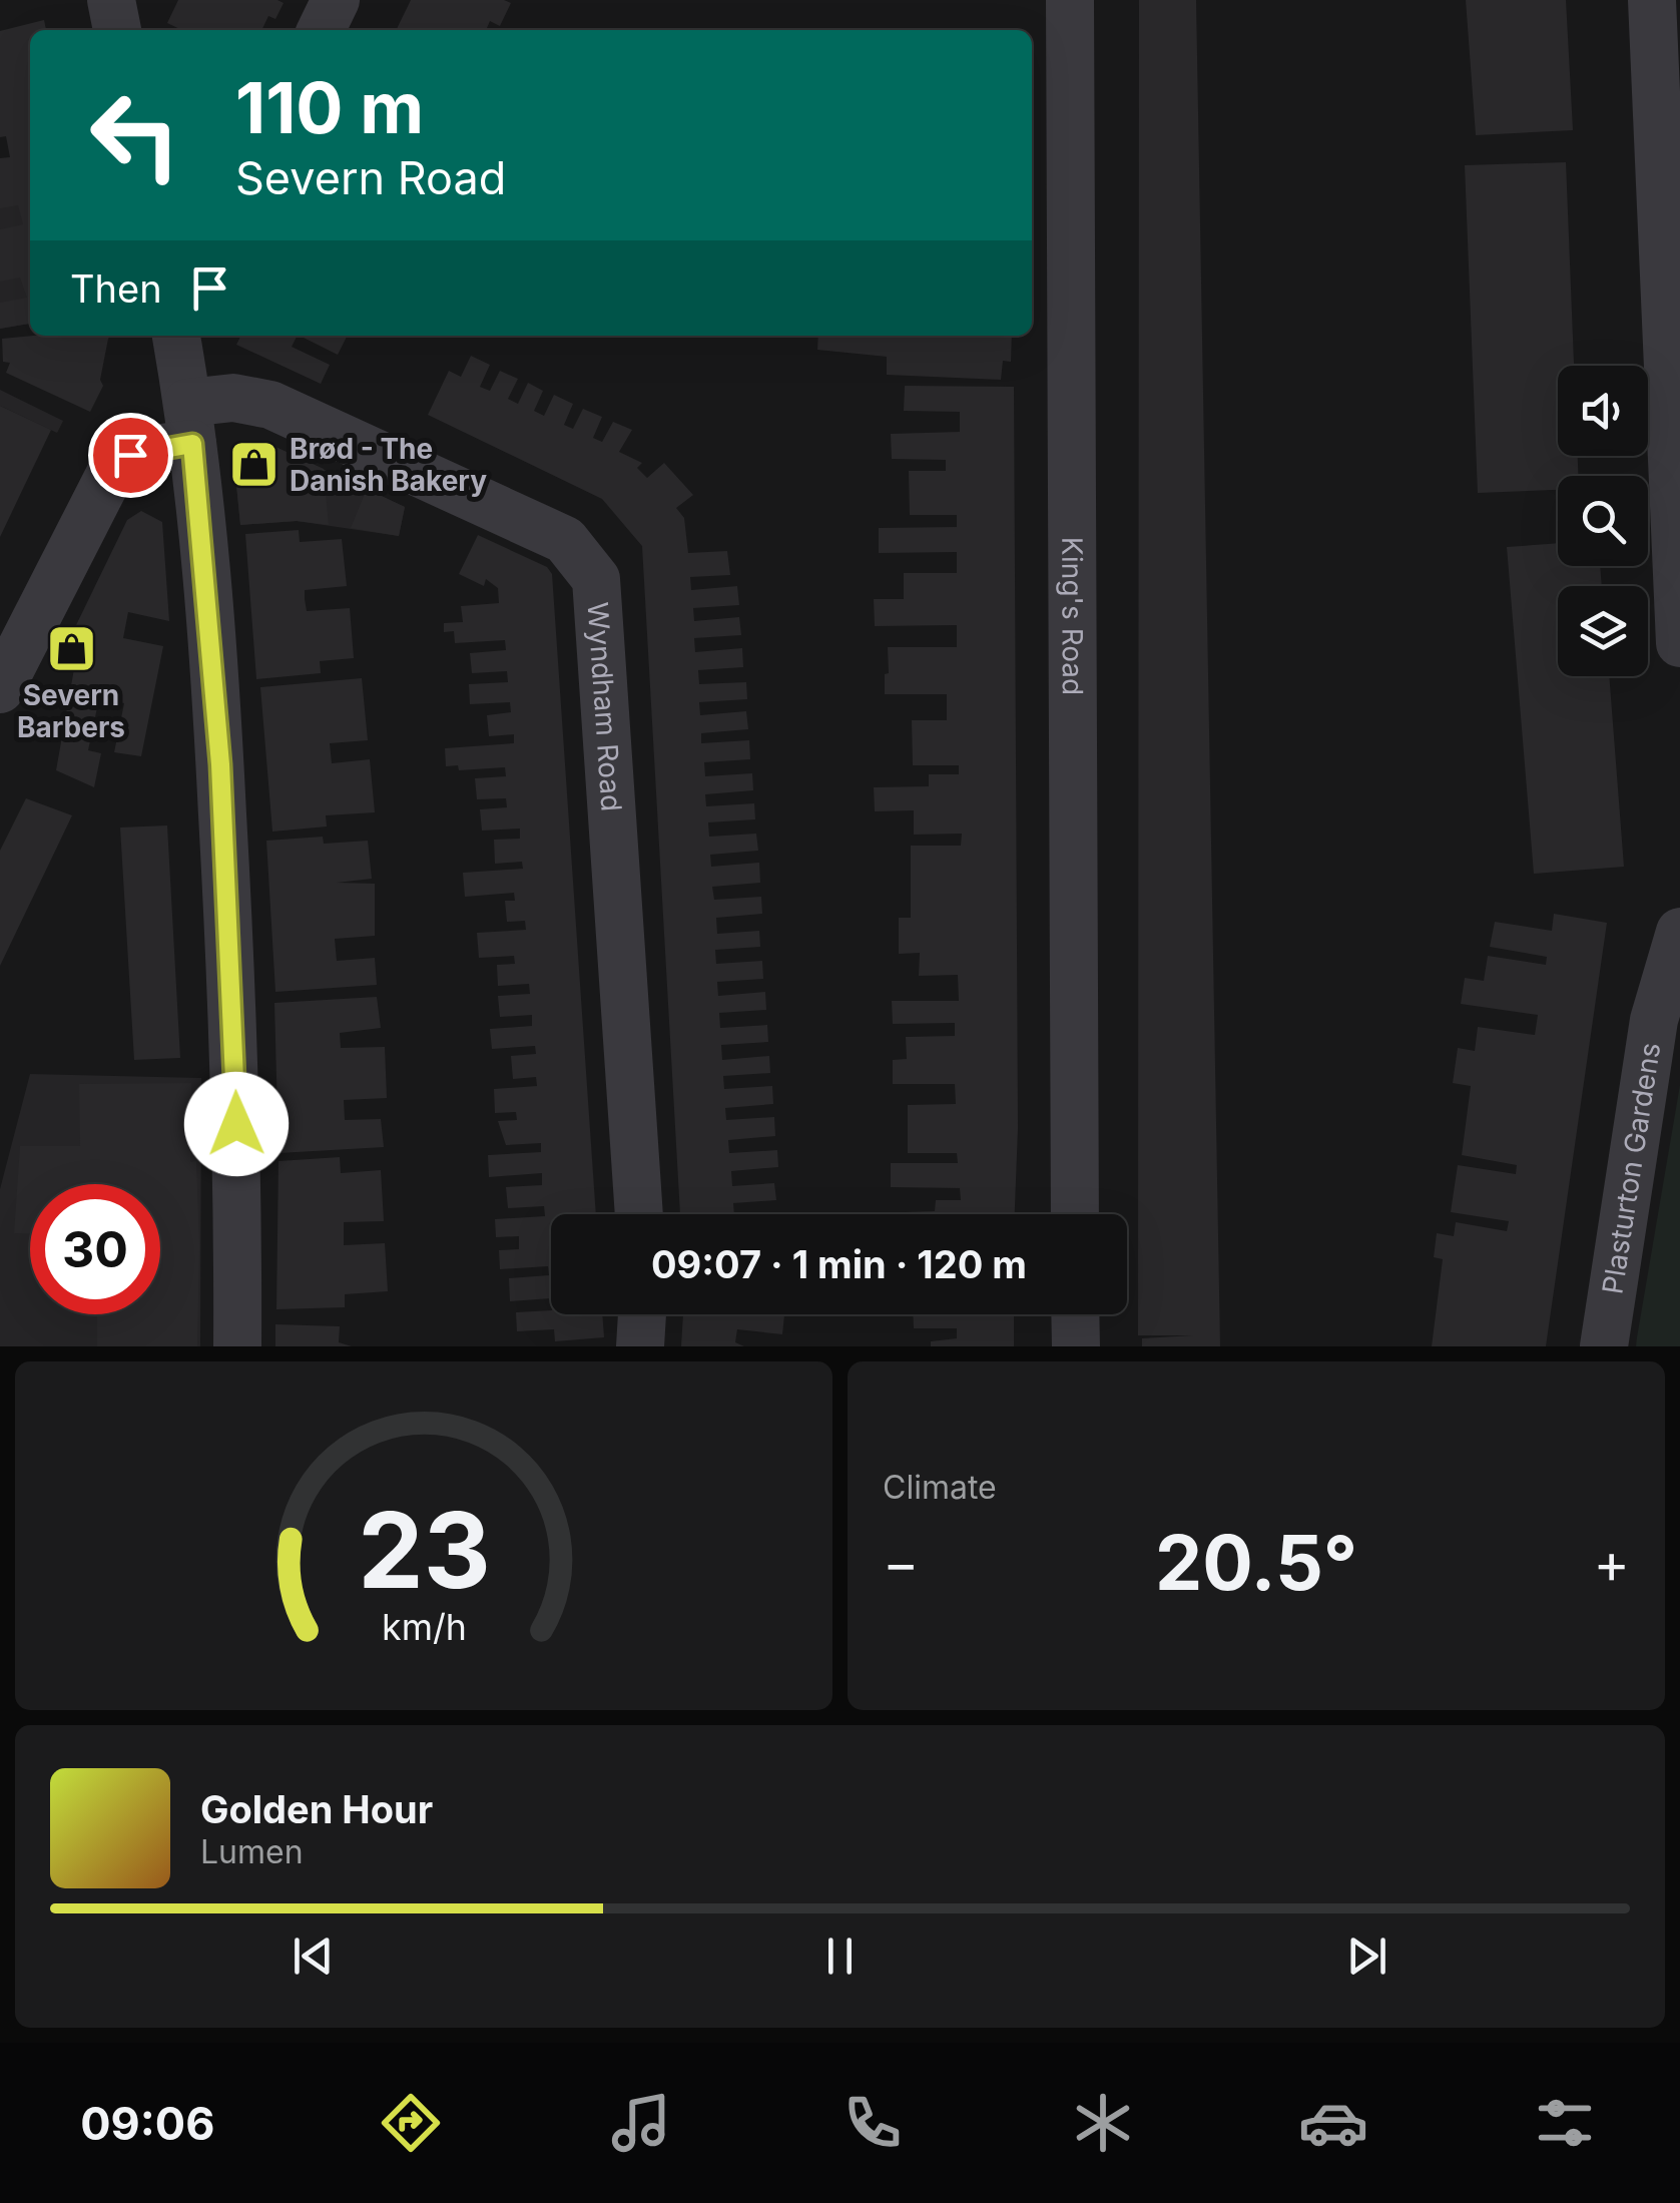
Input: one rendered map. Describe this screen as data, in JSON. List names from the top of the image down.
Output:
{
  "streets": {
    "street": ["King's Road", "Wyndham Road", "Plasturton Gardens"]
  },
  "places": {
    "shop": ["Brød - The Danish Bakery", "Severn Barbers"]
  },
  "page": {
    "turn": ["110 m", "Severn Road"],
    "then": "Then",
    "limit": "30",
    "trip": "09:07 · 1 min · 120 m",
    "tile": "Climate",
    "heat": ["−", "20.5°", "+"],
    "song": ["Golden Hour", "Lumen"],
    "tabs": "09:06",
    "gauge": ["23", "km/h"]
  }
}
